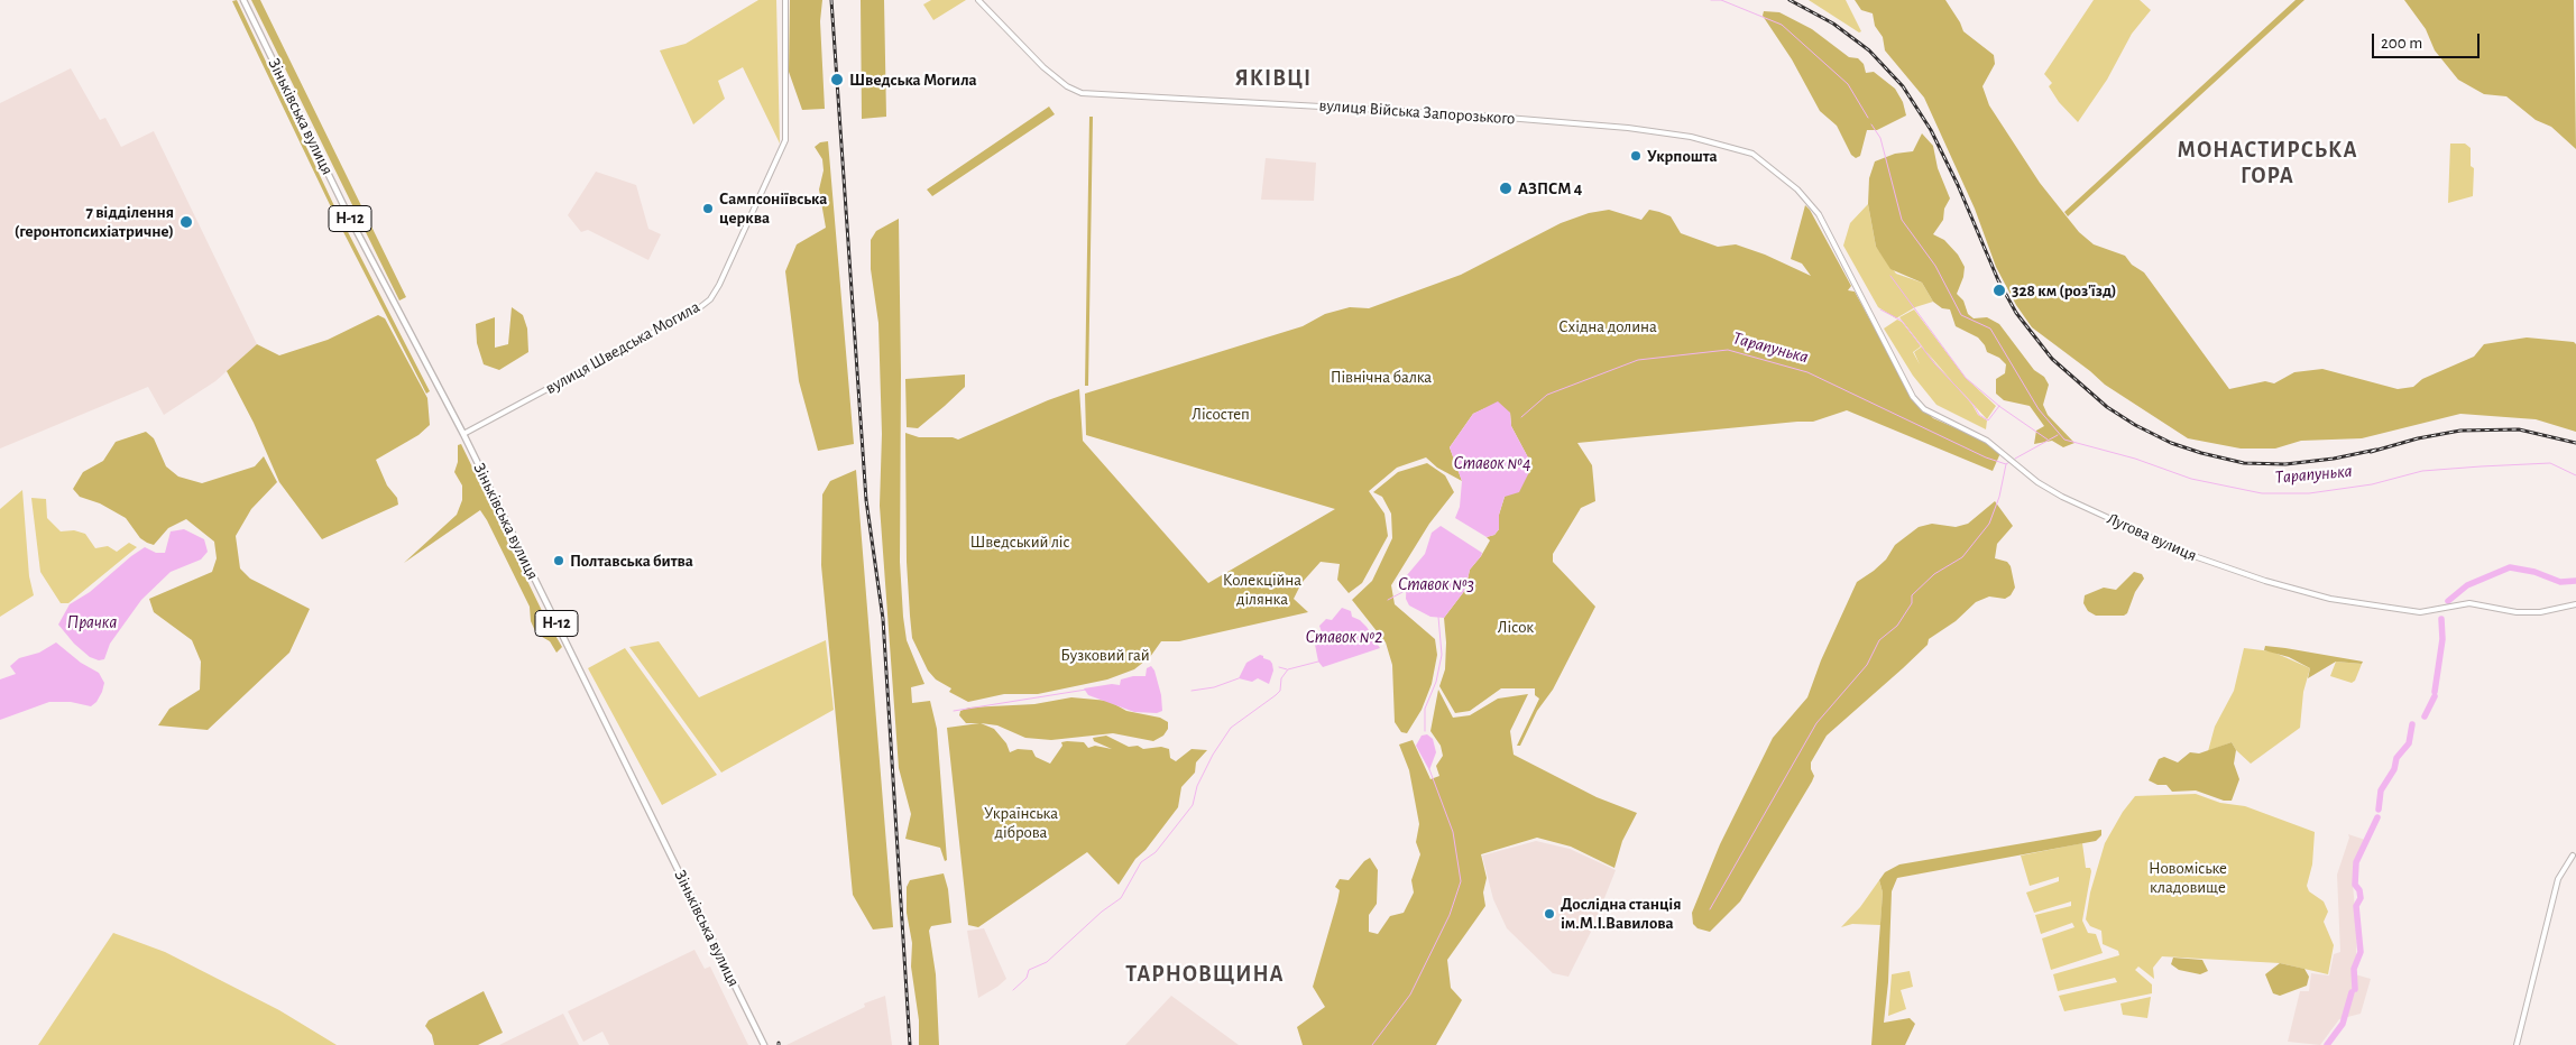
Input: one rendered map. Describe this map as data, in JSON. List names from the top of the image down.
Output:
{
  "streets": {
    "main road": ["Зіньківська вулиця", "Н-12"],
    "street": ["вулиця Війська Запорозького", "вулиця Шведська Могила", "Лугова вулиця"]
  },
  "crossings": [
    ["вулиця Війська Запорозького", "Лугова вулиця"],
    ["Зіньківська вулиця", "вулиця Шведська Могила"]
  ],
  "districts": ["ЯКІВЦІ", "МОНАСТИРСЬКА ГОРА", "ТАРНОВЩИНА"],
  "water": [
    "Тарапунька",
    "Ставок №4",
    "Ставок №3",
    "Прачка",
    "Ставок №2"
  ],
  "parks": [
    "Східна долина",
    "Північна балка",
    "Лісостеп",
    "Шведський ліс",
    "Колекційна ділянка",
    "Лісок",
    "Бузковий гай",
    "Українська діброва",
    "Новоміське кладовище"
  ],
  "places": [
    "Шведська Могила",
    "Укрпошта",
    "АЗПСМ 4",
    "Сампсоніївська церква",
    "7 відділення (геронтопсихіатричне)",
    "328 км (роз'їзд)",
    "Полтавська битва",
    "Дослідна станція ім.М.І.Вавилова"
  ],
  "scale_bar": "200 m"
}
